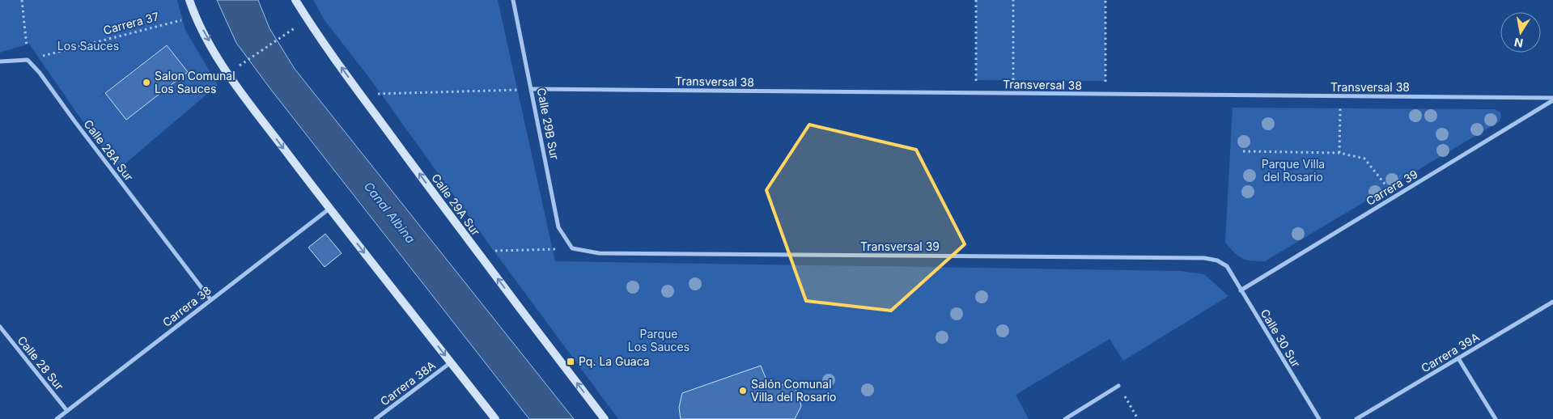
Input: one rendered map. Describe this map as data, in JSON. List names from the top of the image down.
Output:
{
  "streets": {
    "street": [
      "Transversal 38",
      "Calle 29B Sur",
      "Calle 28A Sur",
      "Carrera 39",
      "Calle 29A Sur",
      "Transversal 39",
      "Carrera 38",
      "Calle 30 Sur",
      "Carrera 39A",
      "Calle 28 Sur",
      "Carrera 38A"
    ],
    "path": ["Carrera 37"]
  },
  "crossings": [
    ["Carrera 37", "Calle 28A Sur"],
    ["Transversal 38", "Calle 29B Sur"],
    ["Transversal 38", "Carrera 39"],
    ["Calle 29B Sur", "Transversal 39"],
    ["Calle 28A Sur", "Carrera 38"],
    ["Carrera 39", "Calle 30 Sur"],
    ["Transversal 39", "Calle 30 Sur"],
    ["Carrera 38", "Calle 28 Sur"]
  ],
  "one_way": ["Calle 29A Sur"],
  "water": ["Canal Albina"],
  "parks": ["Los Sauces", "Parque Villa del Rosario", "Parque Los Sauces"],
  "places": {
    "other": ["Salon Comunal Los Sauces", "Salón Comunal Villa del Rosario"],
    "transit": ["Pq. La Guaca"]
  },
  "north": "bottom"
}
